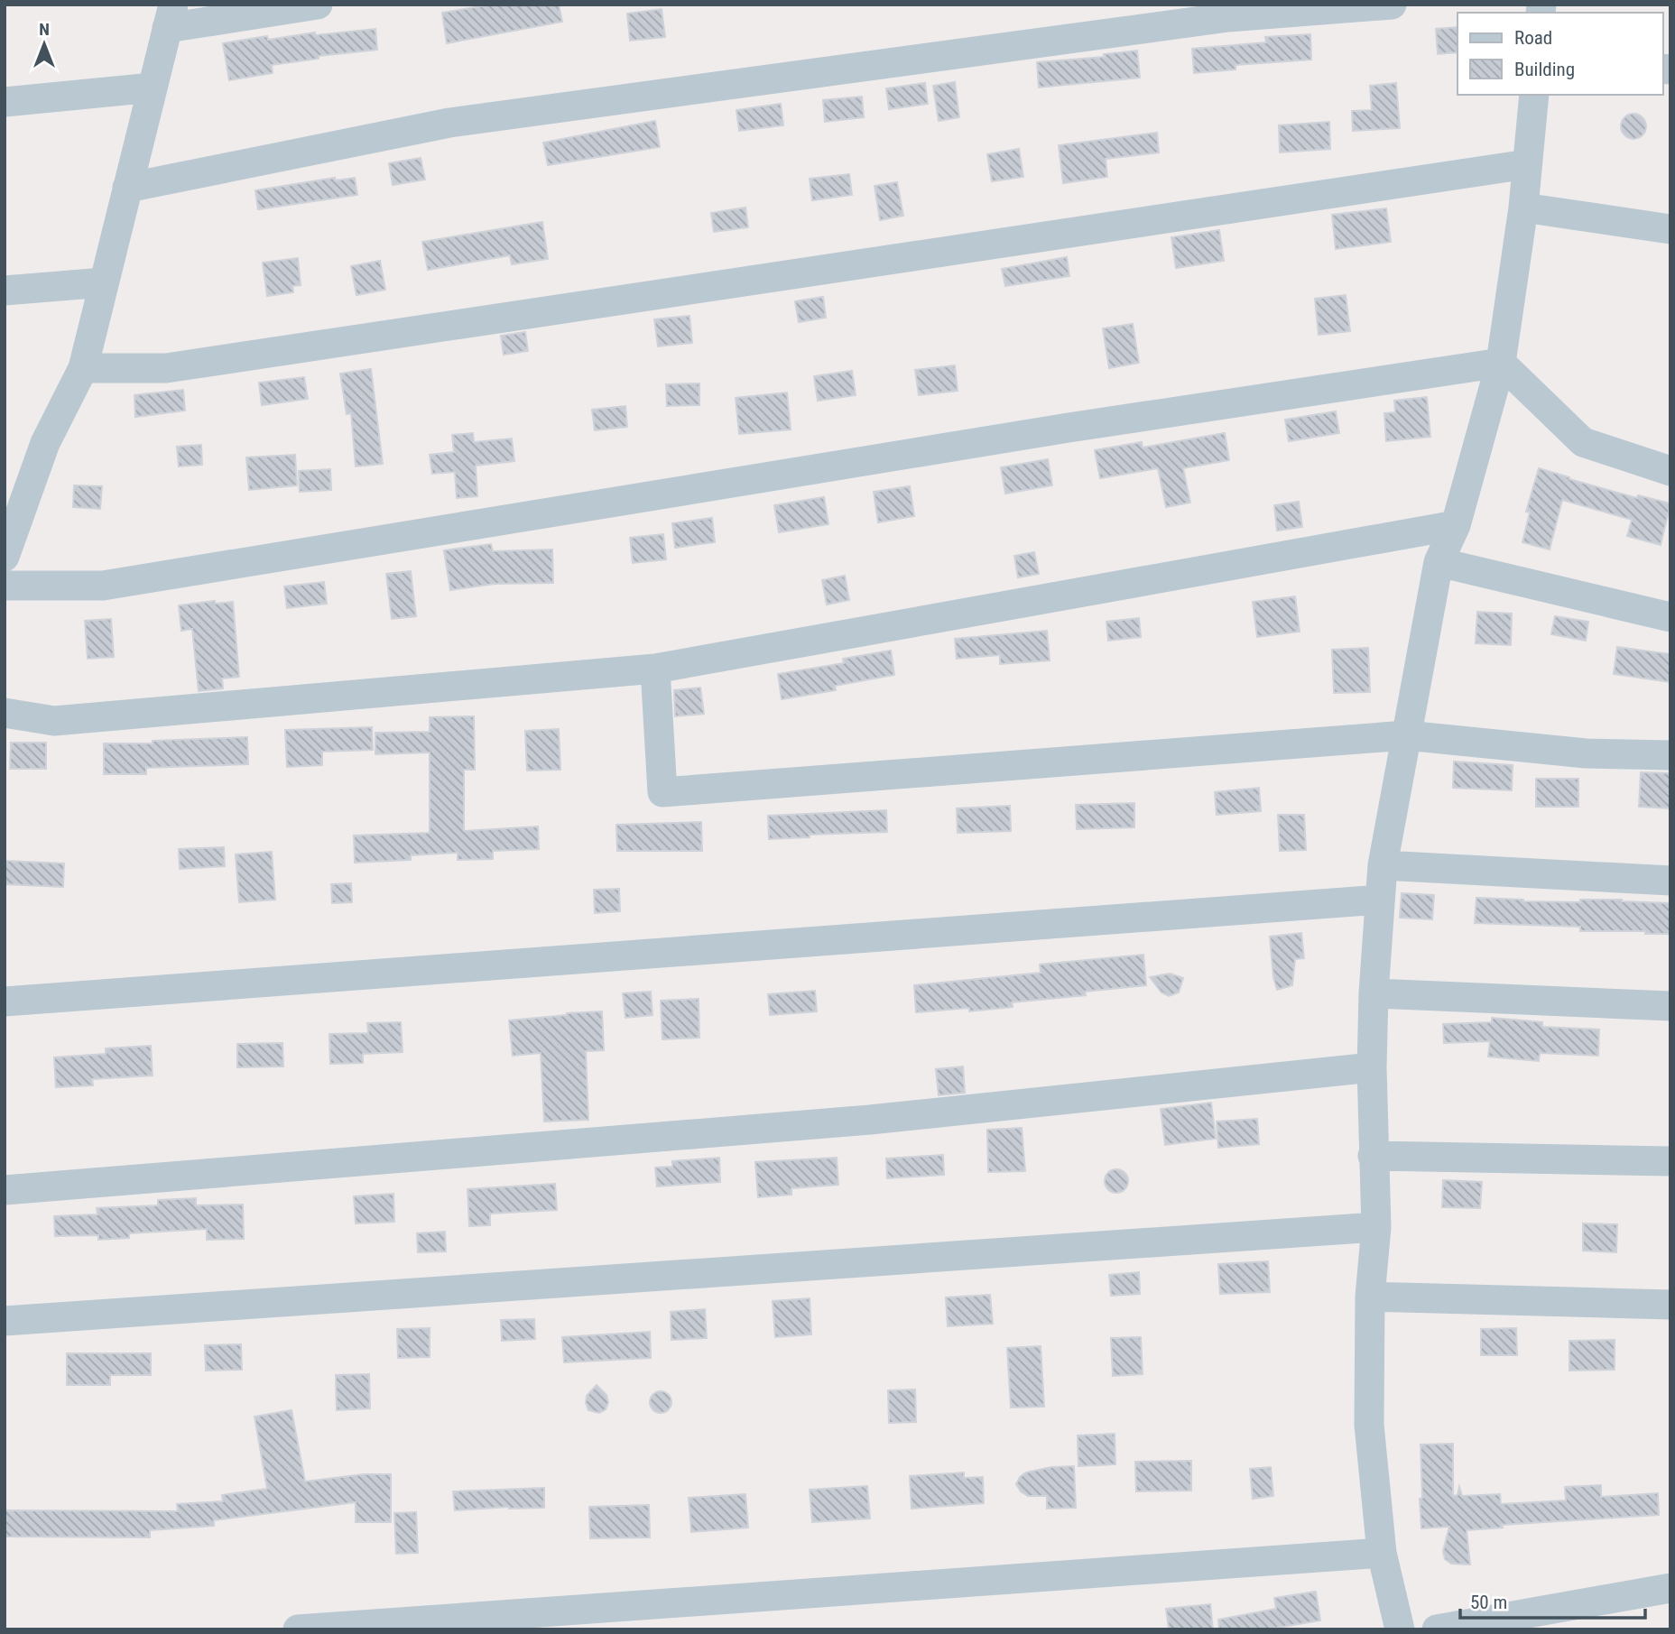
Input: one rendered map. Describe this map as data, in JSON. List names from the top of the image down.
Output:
{
  "legend": ["Road", "Building"],
  "scale_bar": "50 m",
  "north": "top"
}
